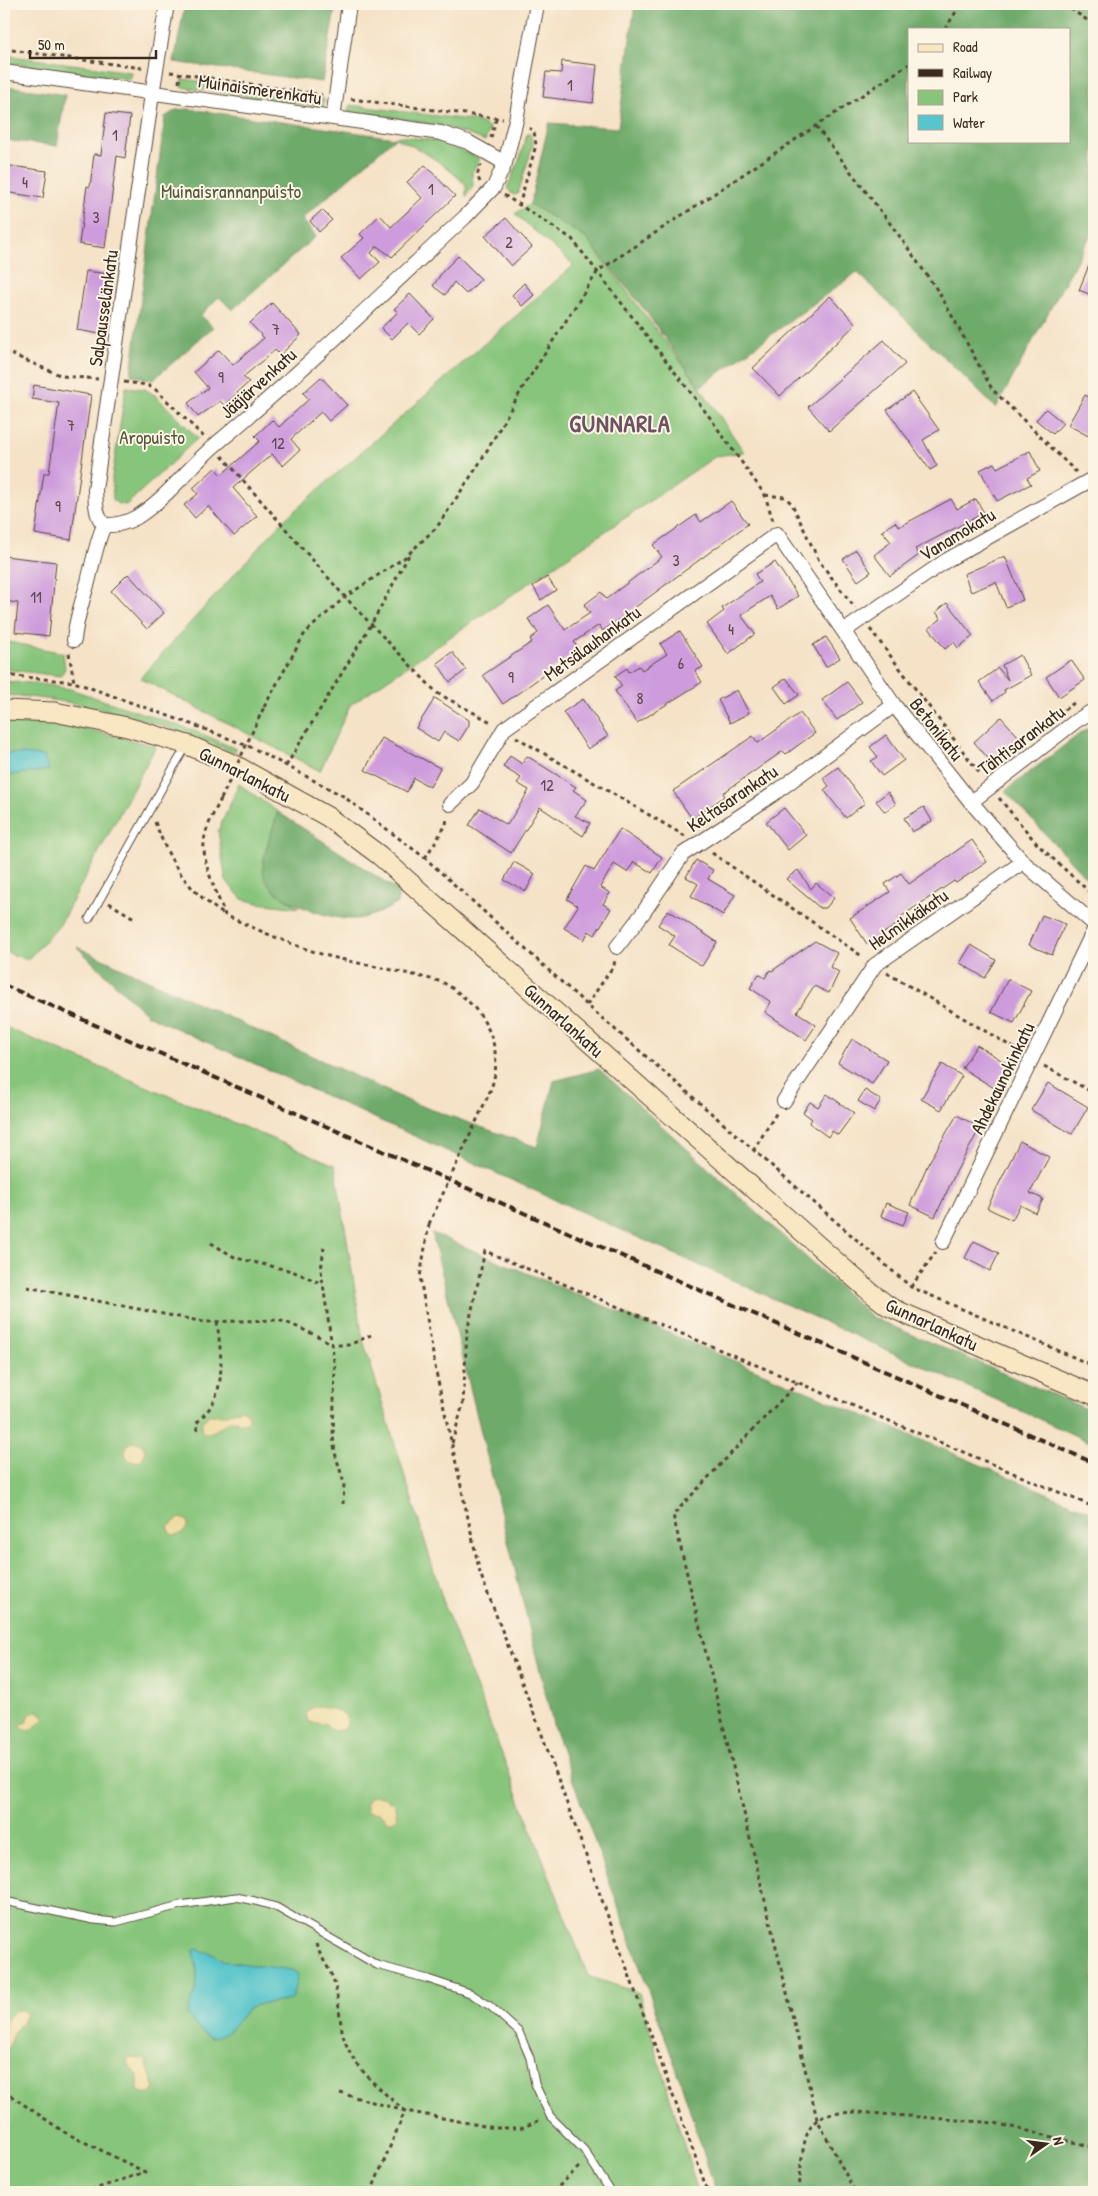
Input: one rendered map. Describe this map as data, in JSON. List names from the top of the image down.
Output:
{
  "streets": {
    "street": [
      "Muinaismerenkatu",
      "Salpausselänkatu",
      "Jääjärvenkatu",
      "Vanamokatu",
      "Metsälauhankatu",
      "Betonikatu",
      "Tähtisarankatu",
      "Gunnarlankatu",
      "Keltasarankatu",
      "Helmikkäkatu",
      "Ahdekaunokinkatu"
    ]
  },
  "crossings": [
    ["Muinaismerenkatu", "Salpausselänkatu"],
    ["Muinaismerenkatu", "Jääjärvenkatu"],
    ["Salpausselänkatu", "Jääjärvenkatu"],
    ["Vanamokatu", "Betonikatu"],
    ["Metsälauhankatu", "Betonikatu"],
    ["Betonikatu", "Tähtisarankatu"],
    ["Betonikatu", "Keltasarankatu"],
    ["Betonikatu", "Helmikkäkatu"]
  ],
  "districts": ["GUNNARLA"],
  "parks": ["Muinaisrannanpuisto", "Aropuisto"],
  "house_numbers": [
    "1",
    "1",
    "4",
    "1",
    "3",
    "2",
    "7",
    "9",
    "7",
    "12",
    "9",
    "3",
    "11",
    "4",
    "6",
    "9",
    "8",
    "12"
  ],
  "legend": [
    "Road",
    "Railway",
    "Park",
    "Water"
  ],
  "scale_bar": "50 m",
  "north": "right"
}
